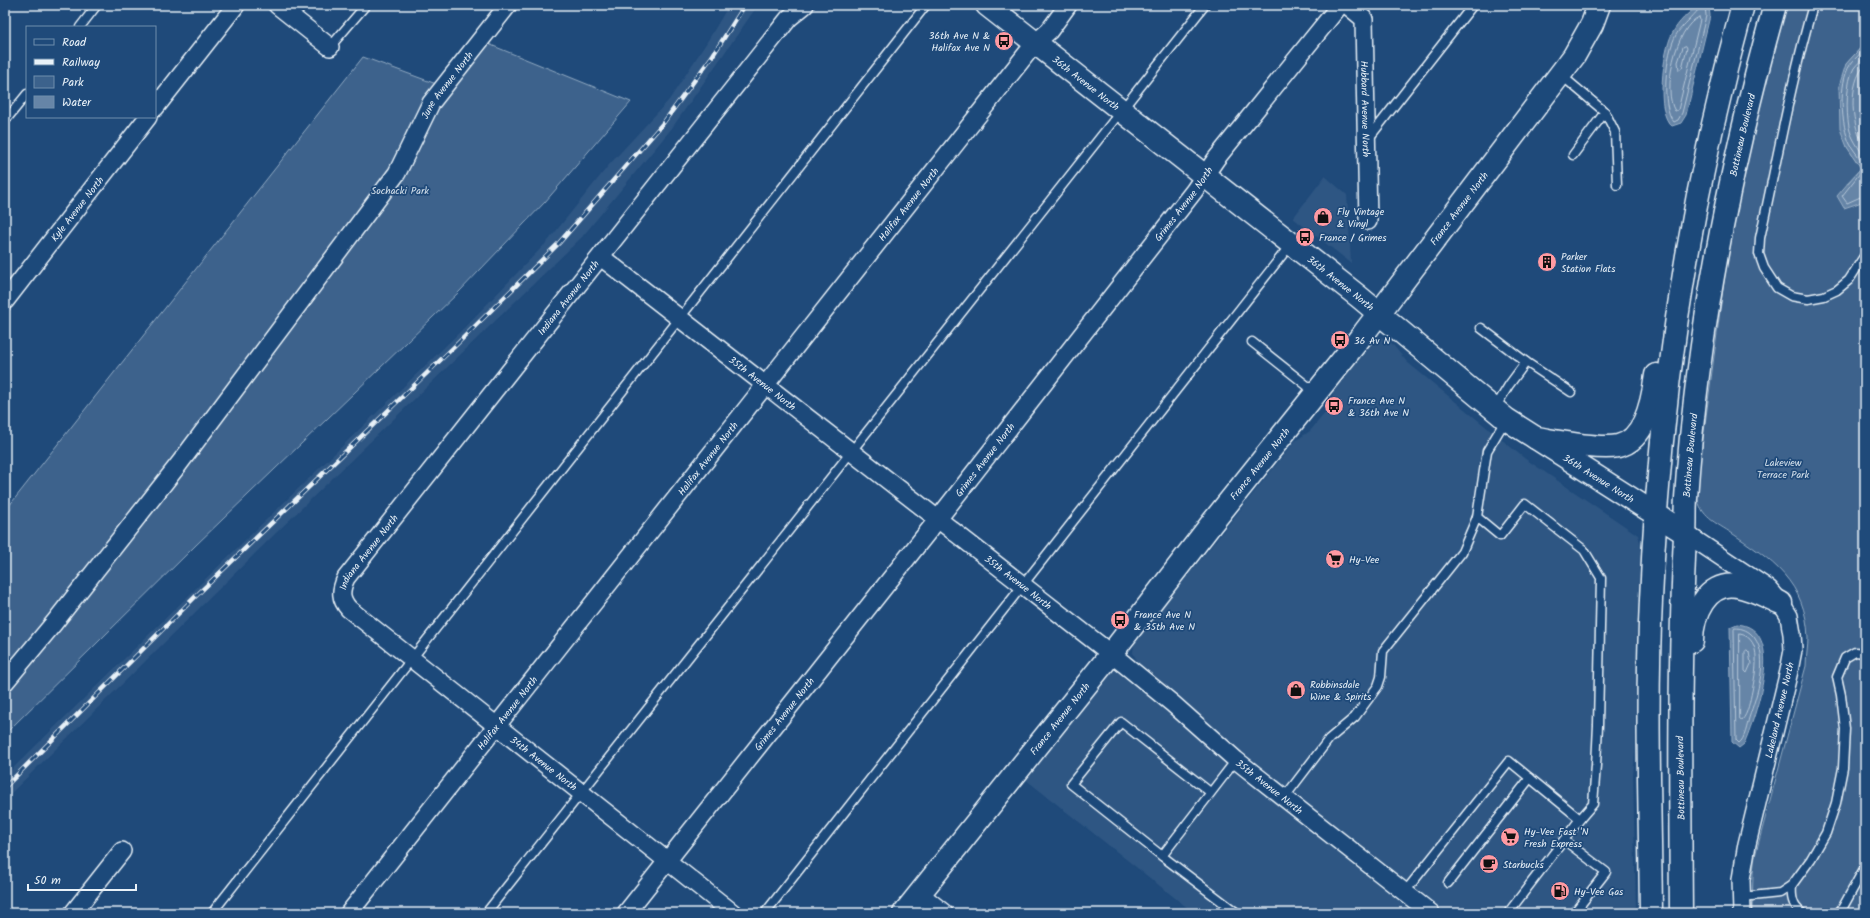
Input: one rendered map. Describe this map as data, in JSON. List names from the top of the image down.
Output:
{
  "streets": {
    "main road": ["36th Avenue North", "Bottineau Boulevard", "France Avenue North"],
    "street": [
      "June Avenue North",
      "Hubbard Avenue North",
      "Halifax Avenue North",
      "Grimes Avenue North",
      "Kyle Avenue North",
      "Indiana Avenue North",
      "35th Avenue North",
      "Lakeland Avenue North",
      "34th Avenue North"
    ]
  },
  "crossings": [
    ["36th Avenue North", "Bottineau Boulevard"],
    ["36th Avenue North", "Halifax Avenue North"],
    ["36th Avenue North", "Grimes Avenue North"],
    ["36th Avenue North", "France Avenue North"],
    ["36th Avenue North", "Lakeland Avenue North"],
    ["Bottineau Boulevard", "Lakeland Avenue North"],
    ["Halifax Avenue North", "35th Avenue North"],
    ["Halifax Avenue North", "34th Avenue North"],
    ["Grimes Avenue North", "35th Avenue North"],
    ["Grimes Avenue North", "34th Avenue North"],
    ["France Avenue North", "35th Avenue North"],
    ["Indiana Avenue North", "35th Avenue North"],
    ["Indiana Avenue North", "34th Avenue North"]
  ],
  "parks": ["Sochacki Park", "Lakeview Terrace Park"],
  "places": {
    "bus stop": [
      "36th Ave N & Halifax Ave N",
      "France / Grimes",
      "36 Av N",
      "France Ave N & 36th Ave N",
      "France Ave N & 35th Ave N"
    ],
    "shop": ["Fly Vintage & Vinyl", "Robbinsdale Wine & Spirits"],
    "building": ["Parker Station Flats"],
    "supermarket": ["Hy-Vee", "Hy-Vee Fast 'N Fresh Express"],
    "cafe": ["Starbucks"],
    "fuel station": ["Hy-Vee Gas"]
  },
  "legend": [
    "Road",
    "Railway",
    "Park",
    "Water"
  ],
  "scale_bar": "50 m"
}
